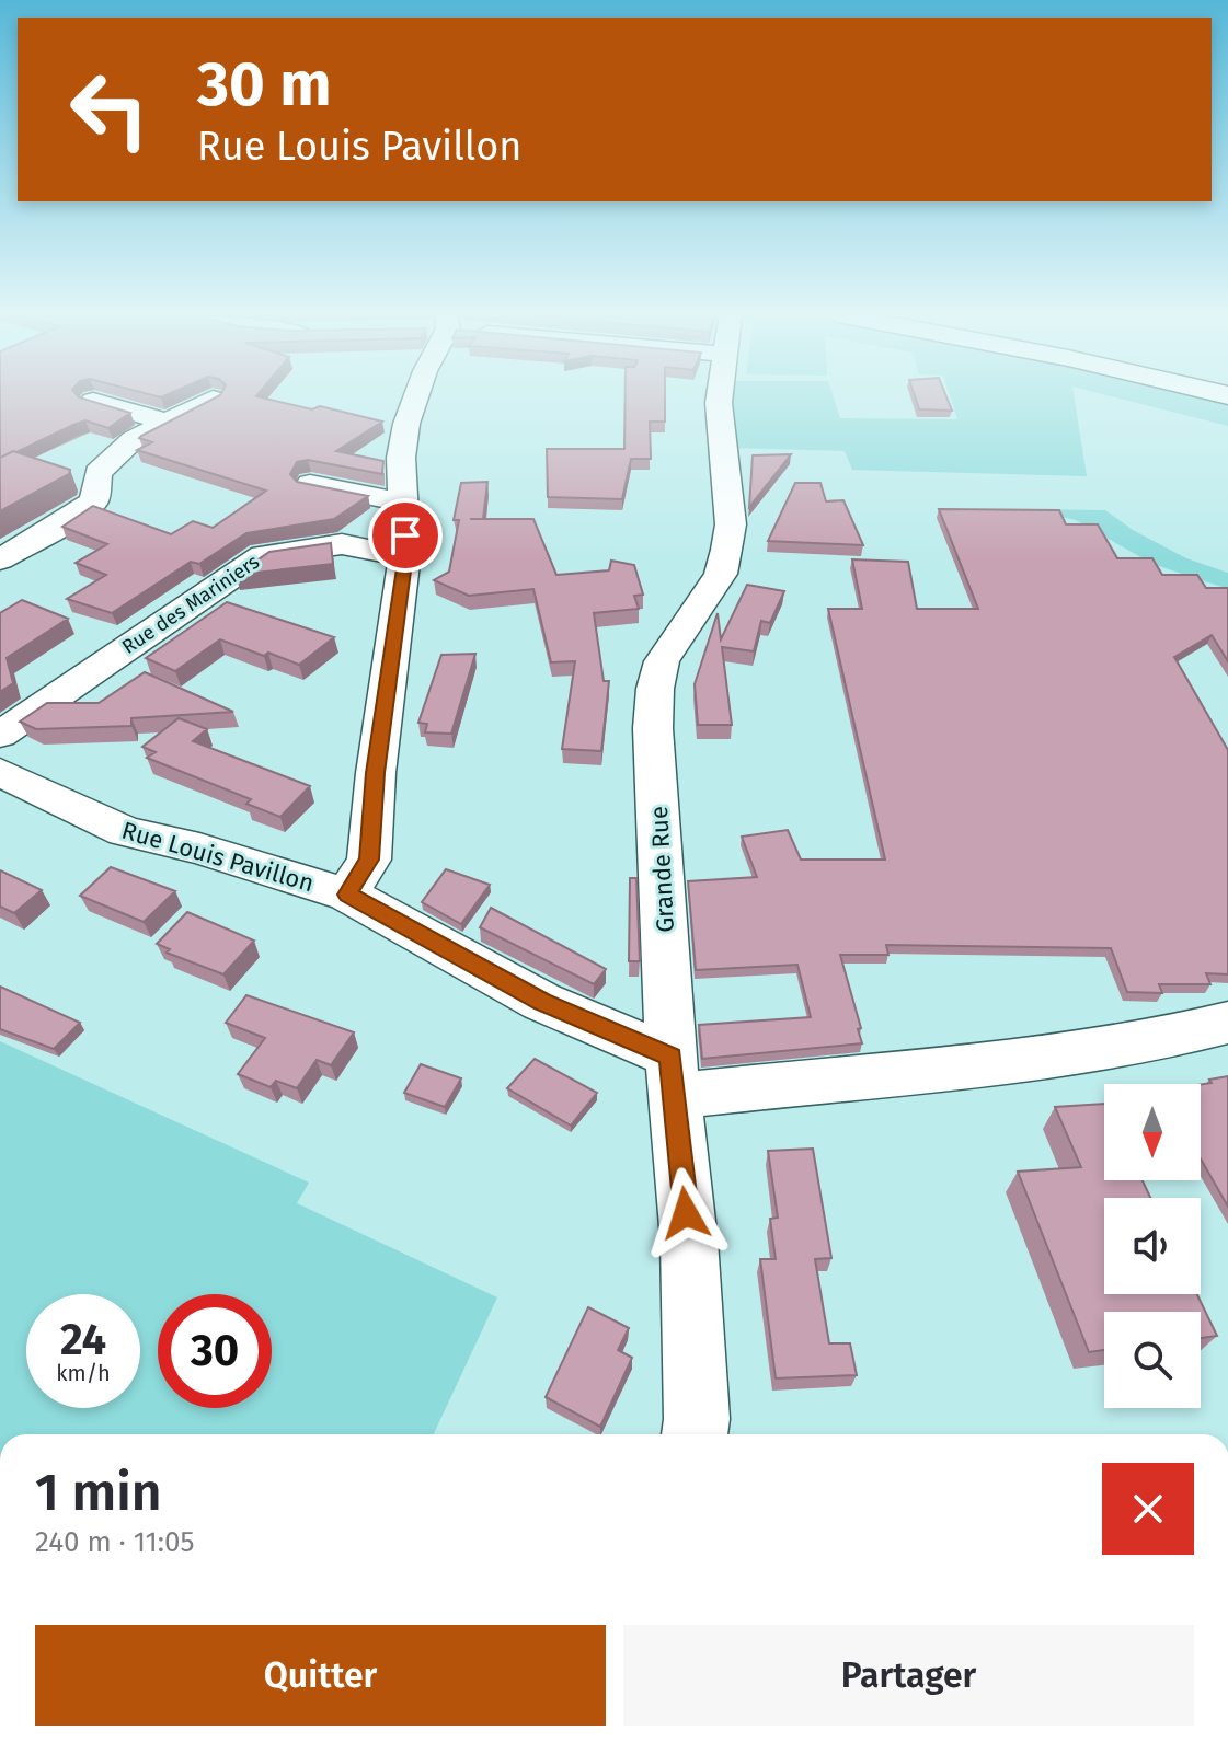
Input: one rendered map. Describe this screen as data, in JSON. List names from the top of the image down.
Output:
{
  "streets": {
    "street": ["Rue des Mariniers", "Rue Louis Pavillon", "Grande Rue"]
  },
  "crossings": [
    ["Rue Louis Pavillon", "Grande Rue"]
  ],
  "north": "bottom",
  "page": {
    "turn": ["30 m", "Rue Louis Pavillon"],
    "speed": "24 km/h",
    "limit": "30",
    "heading": ["1 min", "240 m · 11:05"],
    "buttons": ["Quitter", "Partager"]
  }
}
